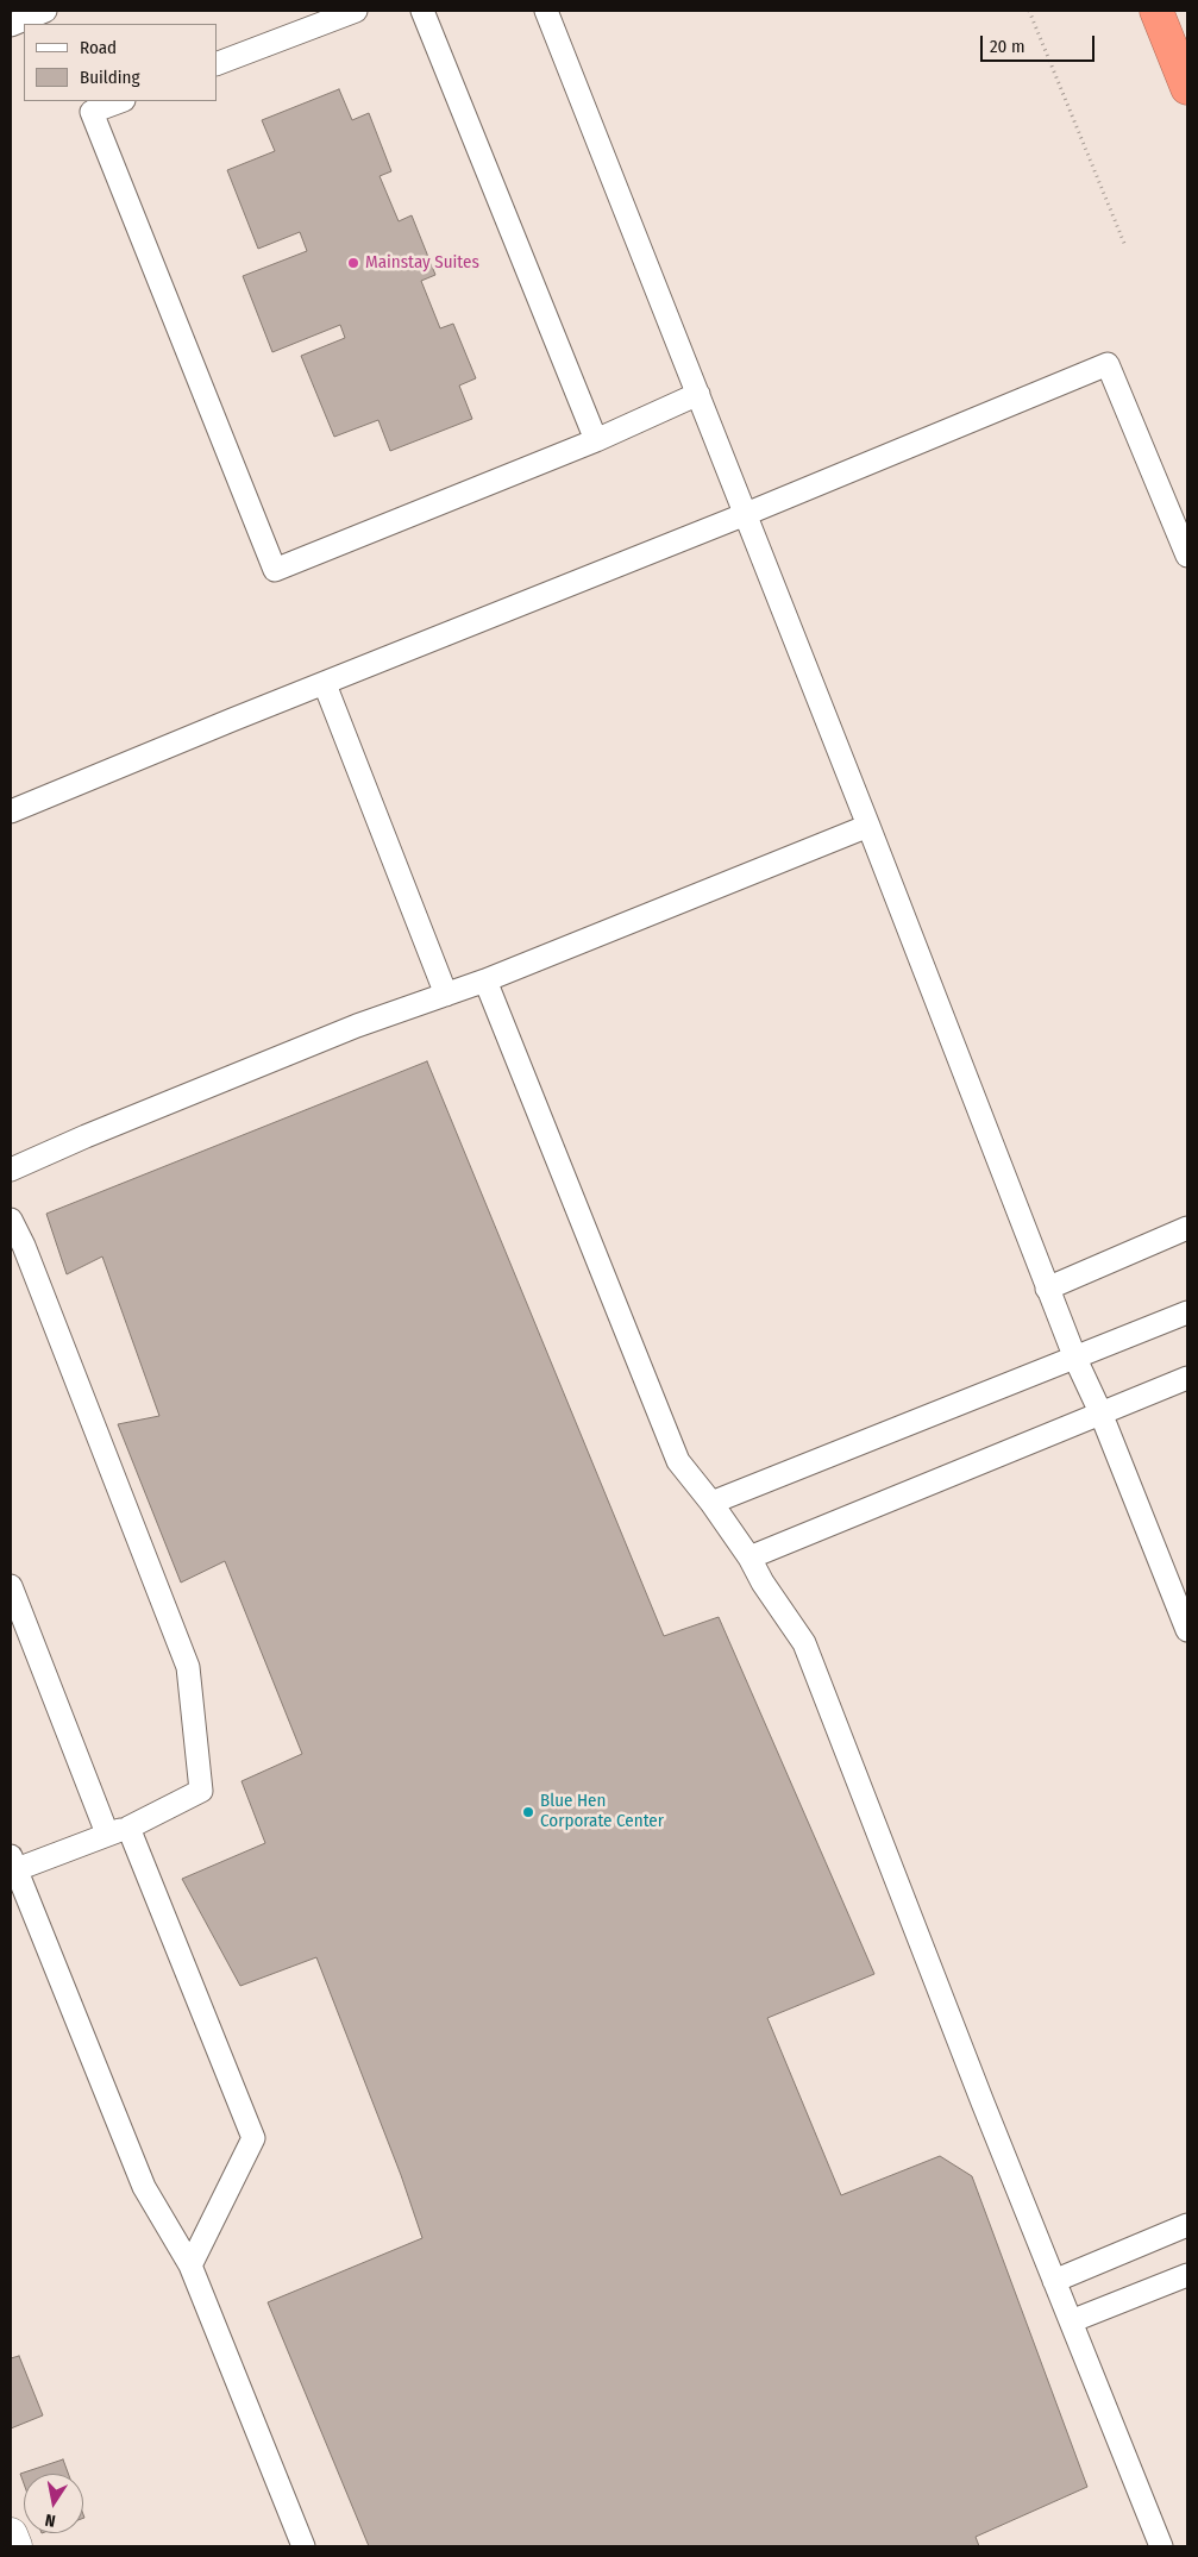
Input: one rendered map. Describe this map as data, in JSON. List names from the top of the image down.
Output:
{
  "places": ["Mainstay Suites", "Blue Hen Corporate Center"],
  "legend": ["Road", "Building"],
  "scale_bar": "20 m",
  "north": "bottom"
}
